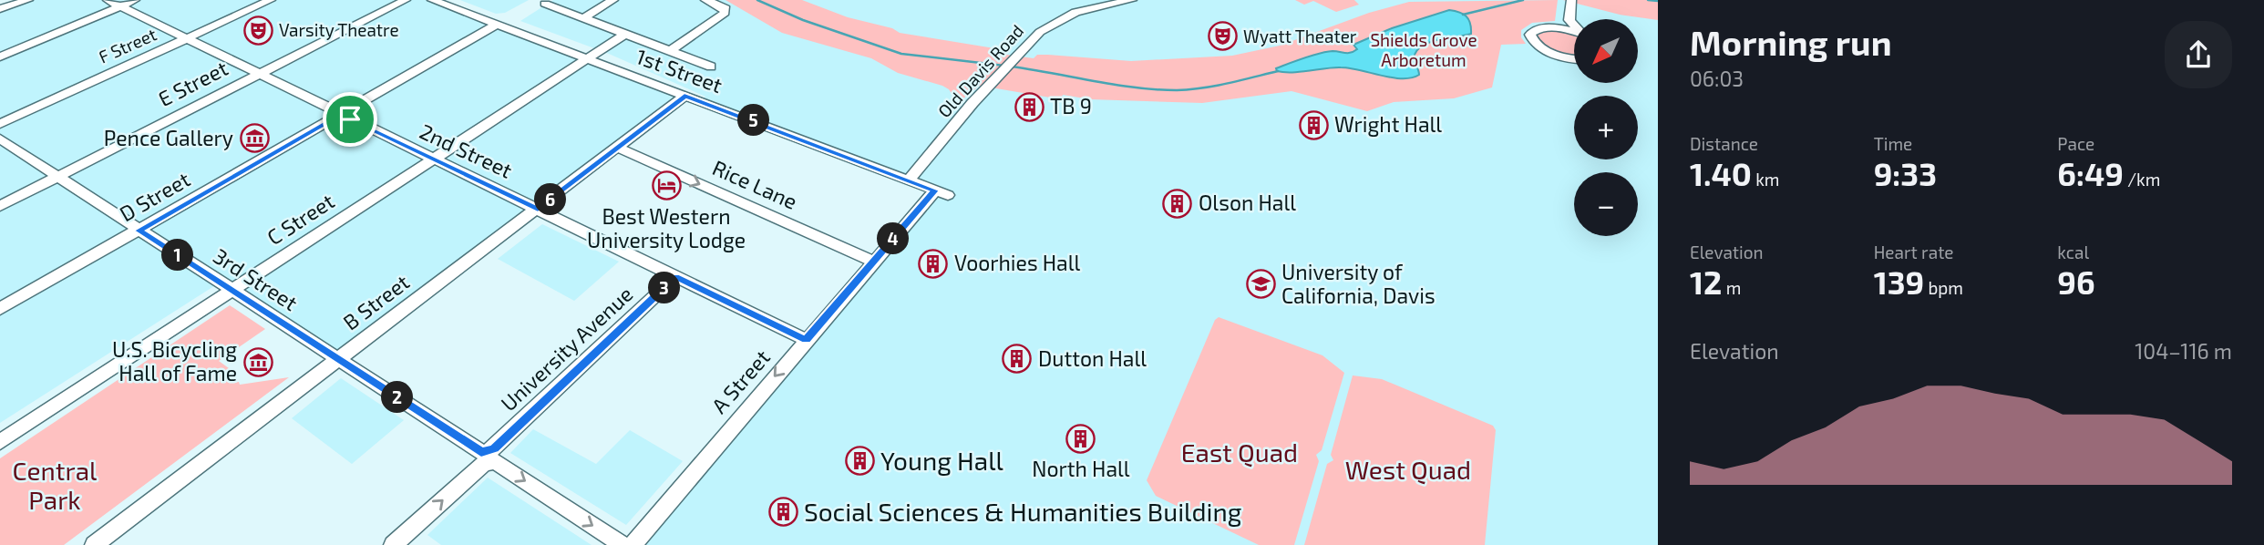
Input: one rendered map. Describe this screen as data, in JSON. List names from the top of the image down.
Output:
{
  "streets": {
    "street": [
      "F Street",
      "1st Street",
      "Old Davis Road",
      "E Street",
      "2nd Street",
      "Rice Lane",
      "D Street",
      "C Street",
      "3rd Street",
      "B Street",
      "University Avenue",
      "A Street"
    ]
  },
  "crossings": [
    ["F Street", "2nd Street"],
    ["1st Street", "Old Davis Road"],
    ["1st Street", "D Street"],
    ["1st Street", "C Street"],
    ["1st Street", "B Street"],
    ["1st Street", "A Street"],
    ["E Street", "2nd Street"],
    ["E Street", "3rd Street"],
    ["2nd Street", "D Street"],
    ["2nd Street", "C Street"],
    ["2nd Street", "B Street"],
    ["2nd Street", "University Avenue"],
    ["2nd Street", "A Street"],
    ["Rice Lane", "B Street"],
    ["Rice Lane", "A Street"],
    ["D Street", "3rd Street"],
    ["C Street", "3rd Street"],
    ["3rd Street", "B Street"],
    ["3rd Street", "University Avenue"]
  ],
  "one_way": ["Rice Lane", "A Street"],
  "parks": [
    "Shields Grove Arboretum",
    "East Quad",
    "West Quad",
    "Central Park"
  ],
  "places": {
    "theatre": ["Varsity Theatre", "Wyatt Theater"],
    "building": [
      "TB 9",
      "Wright Hall",
      "Olson Hall",
      "Voorhies Hall",
      "Dutton Hall",
      "North Hall",
      "Young Hall",
      "Social Sciences & Humanities Building"
    ],
    "museum": ["Pence Gallery", "U.S. Bicycling Hall of Fame"],
    "hotel": ["Best Western University Lodge"],
    "school or university": ["University of California, Davis"]
  },
  "north": "bottom left",
  "page": {
    "heading": ["Morning run", "06:03"],
    "map_buttons": ["+", "−"],
    "pins": [
      "5",
      "6",
      "4",
      "1",
      "3",
      "2"
    ],
    "stats": [
      ["Distance", "1.40 km"],
      ["Time", "9:33"],
      ["Pace", "6:49 /km"],
      ["Elevation", "12 m"],
      ["Heart rate", "139 bpm"],
      ["kcal", "96"]
    ],
    "chart": ["Elevation", "104–116 m"]
  }
}
